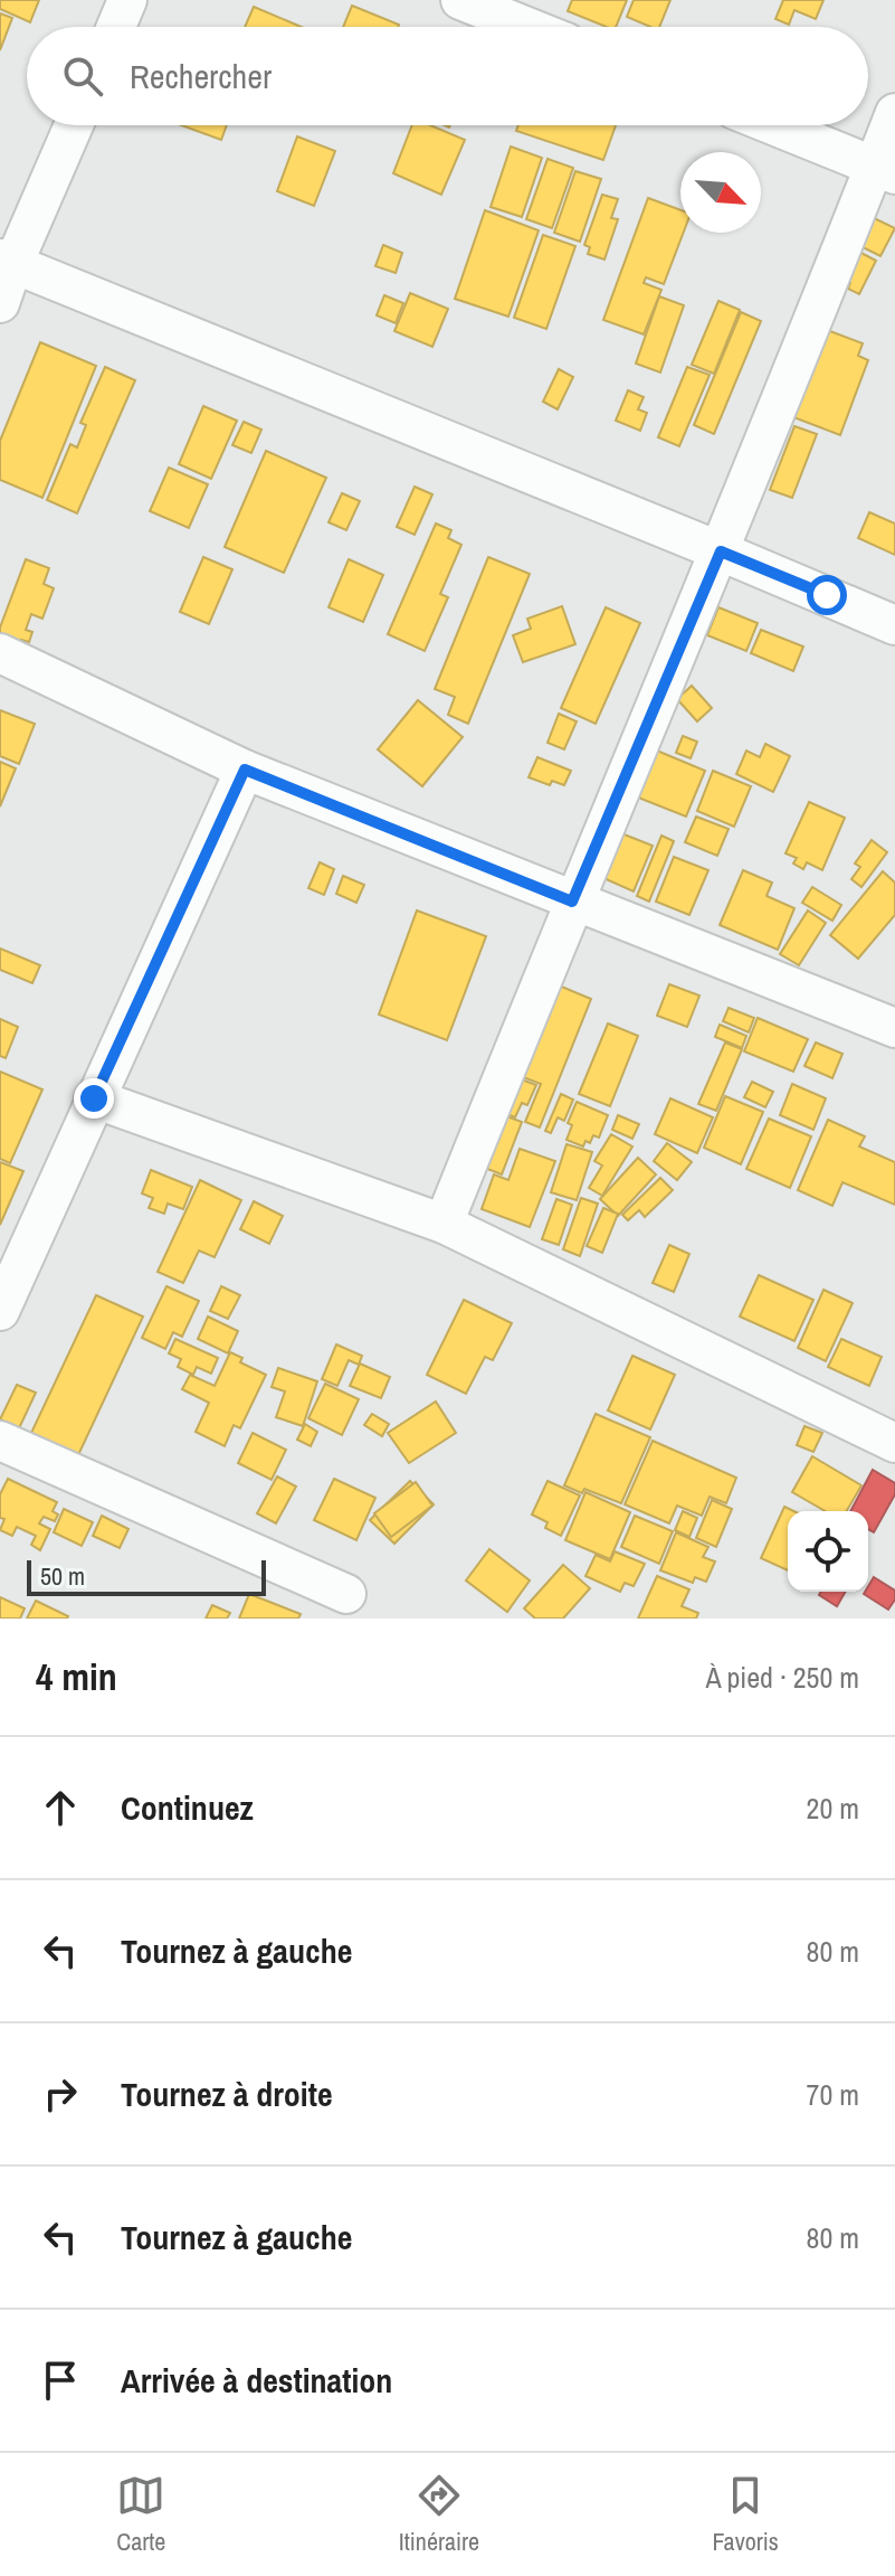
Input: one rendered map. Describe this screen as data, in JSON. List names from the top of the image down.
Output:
{
  "scale_bar": "50 m",
  "north": "bottom right",
  "page": {
    "search": "Rechercher",
    "scale": "50 m",
    "heading": ["4 min", "À pied · 250 m"],
    "list": [
      ["Continuez", "20 m"],
      ["Tournez à gauche", "80 m"],
      ["Tournez à droite", "70 m"],
      ["Tournez à gauche", "80 m"],
      "Arrivée à destination"
    ],
    "nav": ["Carte", "Itinéraire", "Favoris"]
  }
}
